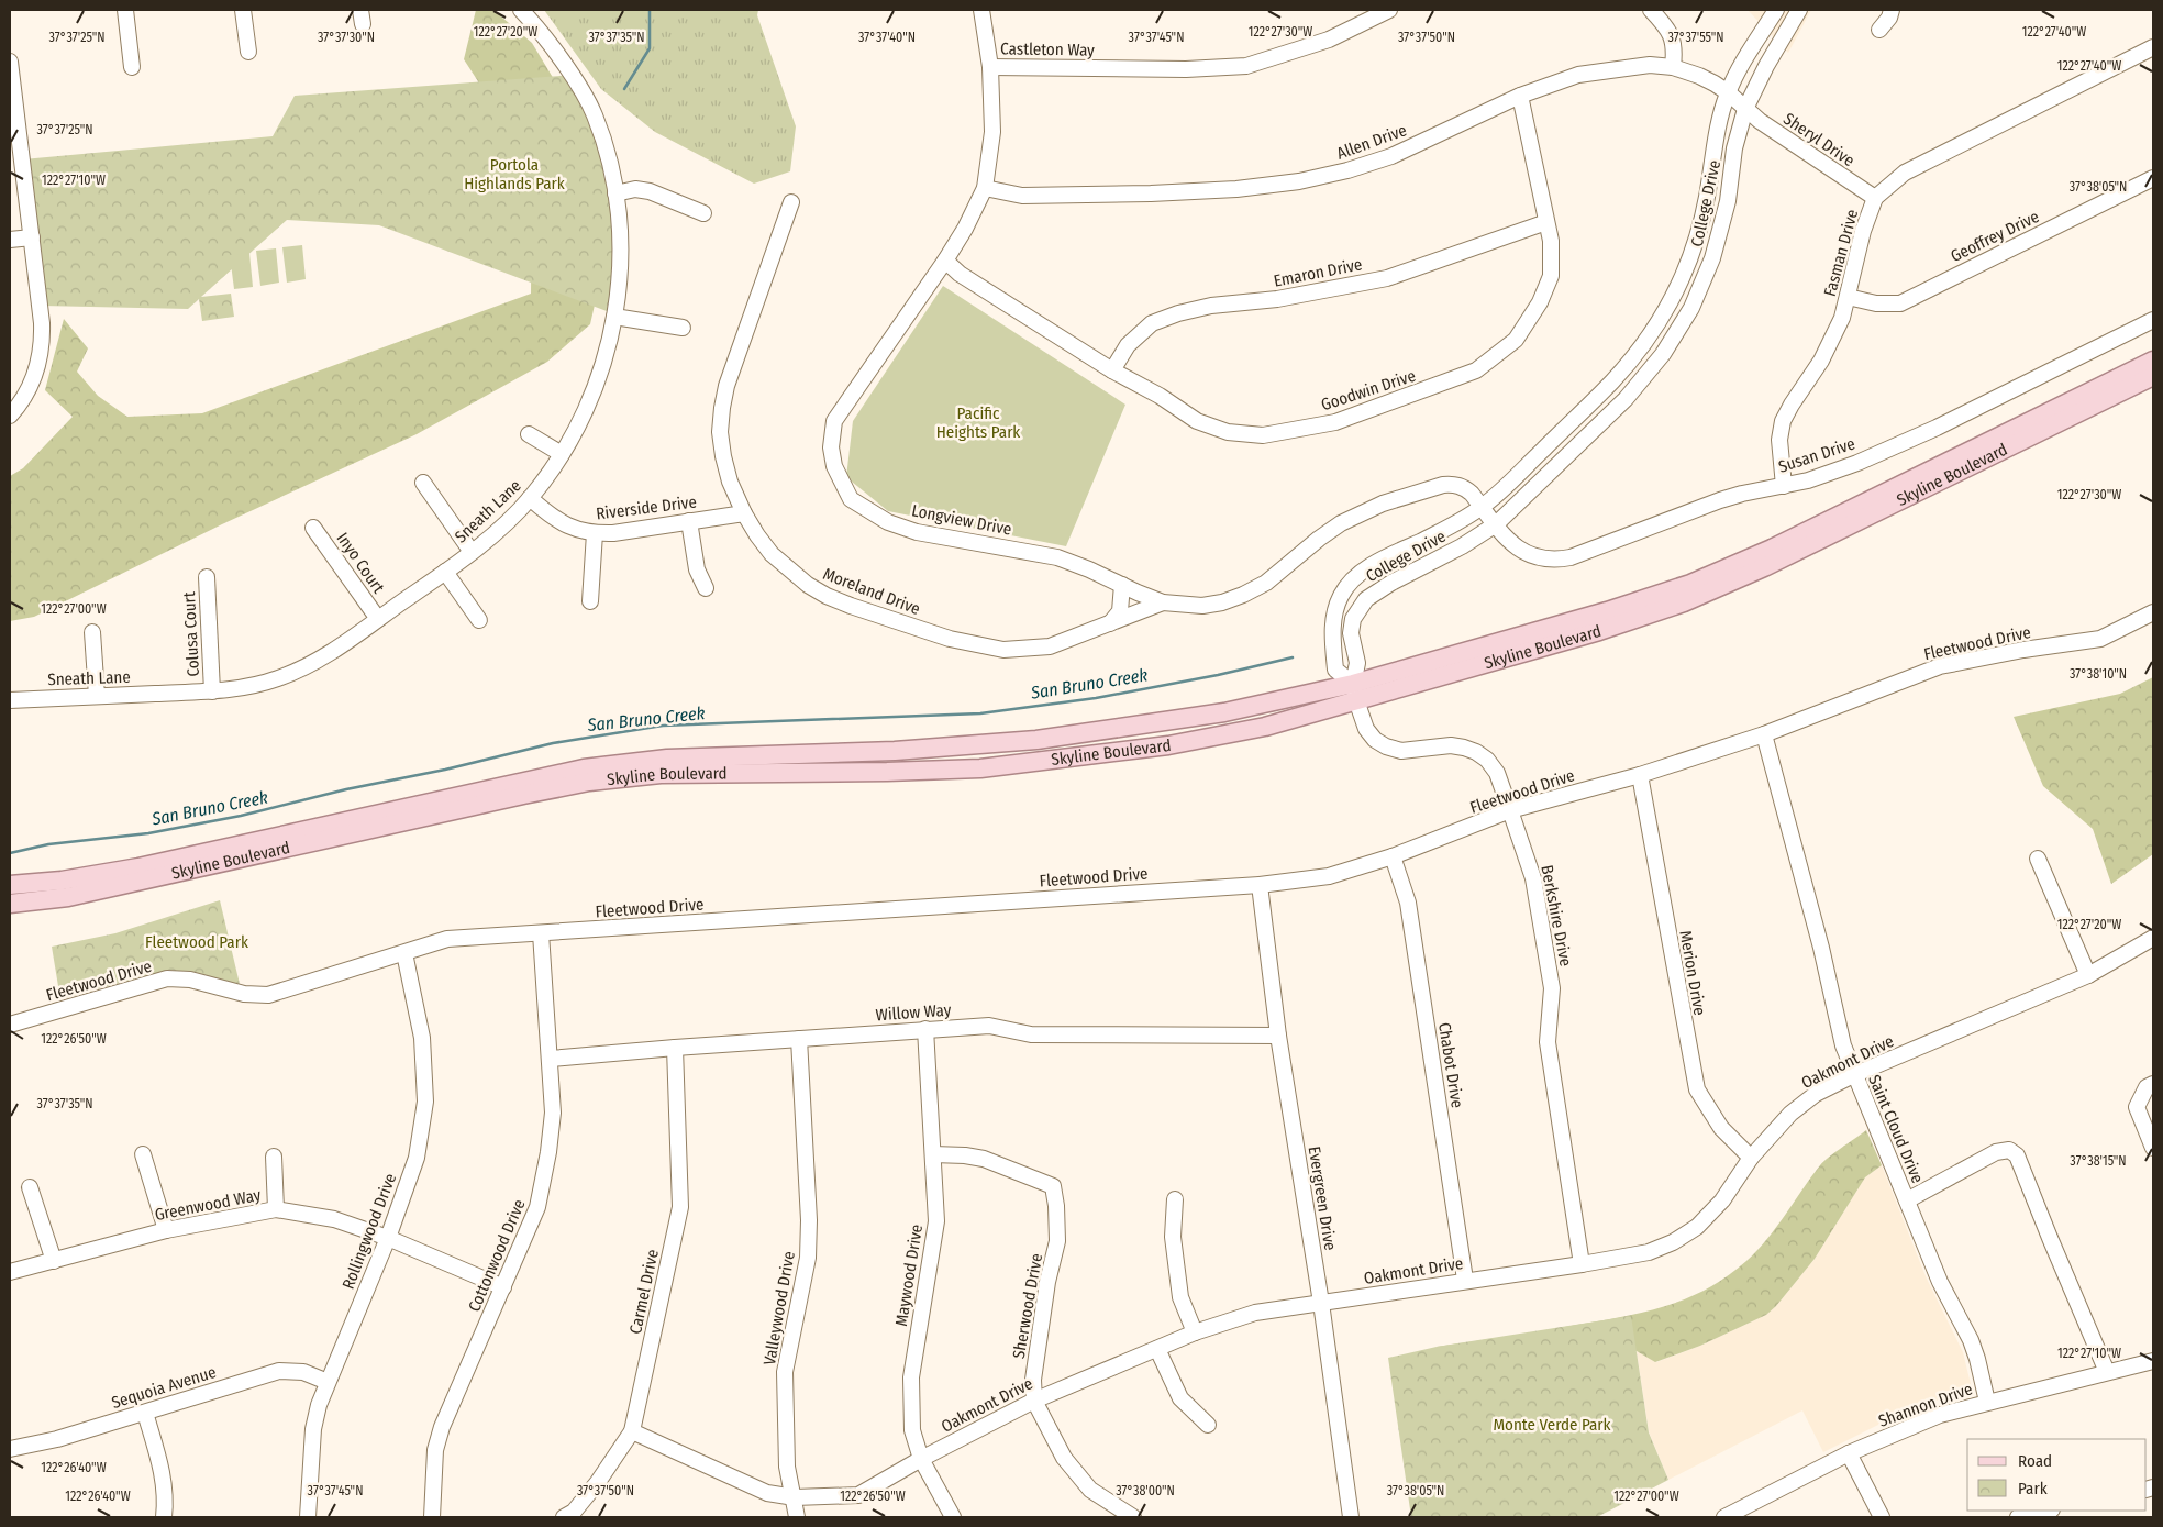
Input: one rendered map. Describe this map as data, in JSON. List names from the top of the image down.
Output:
{
  "streets": {
    "main road": ["Skyline Boulevard"],
    "street": [
      "Castleton Way",
      "Sheryl Drive",
      "Allen Drive",
      "College Drive",
      "Geoffrey Drive",
      "Fasman Drive",
      "Emaron Drive",
      "Goodwin Drive",
      "Susan Drive",
      "Riverside Drive",
      "Sneath Lane",
      "Longview Drive",
      "Inyo Court",
      "Moreland Drive",
      "Colusa Court",
      "Fleetwood Drive",
      "Berkshire Drive",
      "Merion Drive",
      "Willow Way",
      "Oakmont Drive",
      "Chabot Drive",
      "Saint Cloud Drive",
      "Evergreen Drive",
      "Greenwood Way",
      "Rollingwood Drive",
      "Cottonwood Drive",
      "Maywood Drive",
      "Carmel Drive",
      "Sherwood Drive",
      "Valleywood Drive",
      "Sequoia Avenue",
      "Shannon Drive"
    ]
  },
  "crossings": [
    ["Castleton Way", "Longview Drive"],
    ["Sheryl Drive", "Allen Drive"],
    ["Sheryl Drive", "College Drive"],
    ["Sheryl Drive", "Fasman Drive"],
    ["Allen Drive", "College Drive"],
    ["Allen Drive", "Goodwin Drive"],
    ["Allen Drive", "Longview Drive"],
    ["College Drive", "Susan Drive"],
    ["College Drive", "Skyline Boulevard"],
    ["College Drive", "Longview Drive"],
    ["College Drive", "Berkshire Drive"],
    ["Geoffrey Drive", "Fasman Drive"],
    ["Fasman Drive", "Susan Drive"],
    ["Emaron Drive", "Goodwin Drive"],
    ["Goodwin Drive", "Longview Drive"],
    ["Susan Drive", "Longview Drive"],
    ["Skyline Boulevard", "Berkshire Drive"],
    ["Riverside Drive", "Sneath Lane"],
    ["Riverside Drive", "Moreland Drive"],
    ["Sneath Lane", "Inyo Court"],
    ["Sneath Lane", "Colusa Court"],
    ["Longview Drive", "Moreland Drive"],
    ["Fleetwood Drive", "Berkshire Drive"],
    ["Fleetwood Drive", "Merion Drive"],
    ["Fleetwood Drive", "Chabot Drive"],
    ["Fleetwood Drive", "Saint Cloud Drive"],
    ["Fleetwood Drive", "Evergreen Drive"],
    ["Fleetwood Drive", "Rollingwood Drive"],
    ["Fleetwood Drive", "Cottonwood Drive"],
    ["Berkshire Drive", "Oakmont Drive"],
    ["Merion Drive", "Oakmont Drive"],
    ["Willow Way", "Evergreen Drive"],
    ["Willow Way", "Cottonwood Drive"],
    ["Willow Way", "Maywood Drive"],
    ["Willow Way", "Carmel Drive"],
    ["Willow Way", "Valleywood Drive"],
    ["Oakmont Drive", "Chabot Drive"],
    ["Oakmont Drive", "Saint Cloud Drive"],
    ["Oakmont Drive", "Evergreen Drive"],
    ["Oakmont Drive", "Maywood Drive"],
    ["Oakmont Drive", "Carmel Drive"],
    ["Oakmont Drive", "Sherwood Drive"],
    ["Oakmont Drive", "Valleywood Drive"],
    ["Saint Cloud Drive", "Shannon Drive"],
    ["Greenwood Way", "Rollingwood Drive"],
    ["Greenwood Way", "Cottonwood Drive"],
    ["Rollingwood Drive", "Sequoia Avenue"],
    ["Maywood Drive", "Sherwood Drive"]
  ],
  "water": ["San Bruno Creek"],
  "parks": [
    "Portola Highlands Park",
    "Pacific Heights Park",
    "Fleetwood Park",
    "Monte Verde Park"
  ],
  "legend": ["Road", "Park"],
  "coordinates": [
    "122°27'40\"W",
    "122°27'20\"W",
    "122°27'30\"W",
    "37°37'25\"N",
    "37°37'30\"N",
    "37°37'35\"N",
    "37°37'40\"N",
    "37°37'45\"N",
    "37°37'50\"N",
    "37°37'55\"N",
    "122°27'10\"W",
    "37°38'05\"N",
    "122°27'00\"W",
    "37°38'10\"N",
    "122°26'50\"W",
    "37°38'15\"N",
    "122°26'40\"W",
    "37°38'00\"N"
  ]
}
